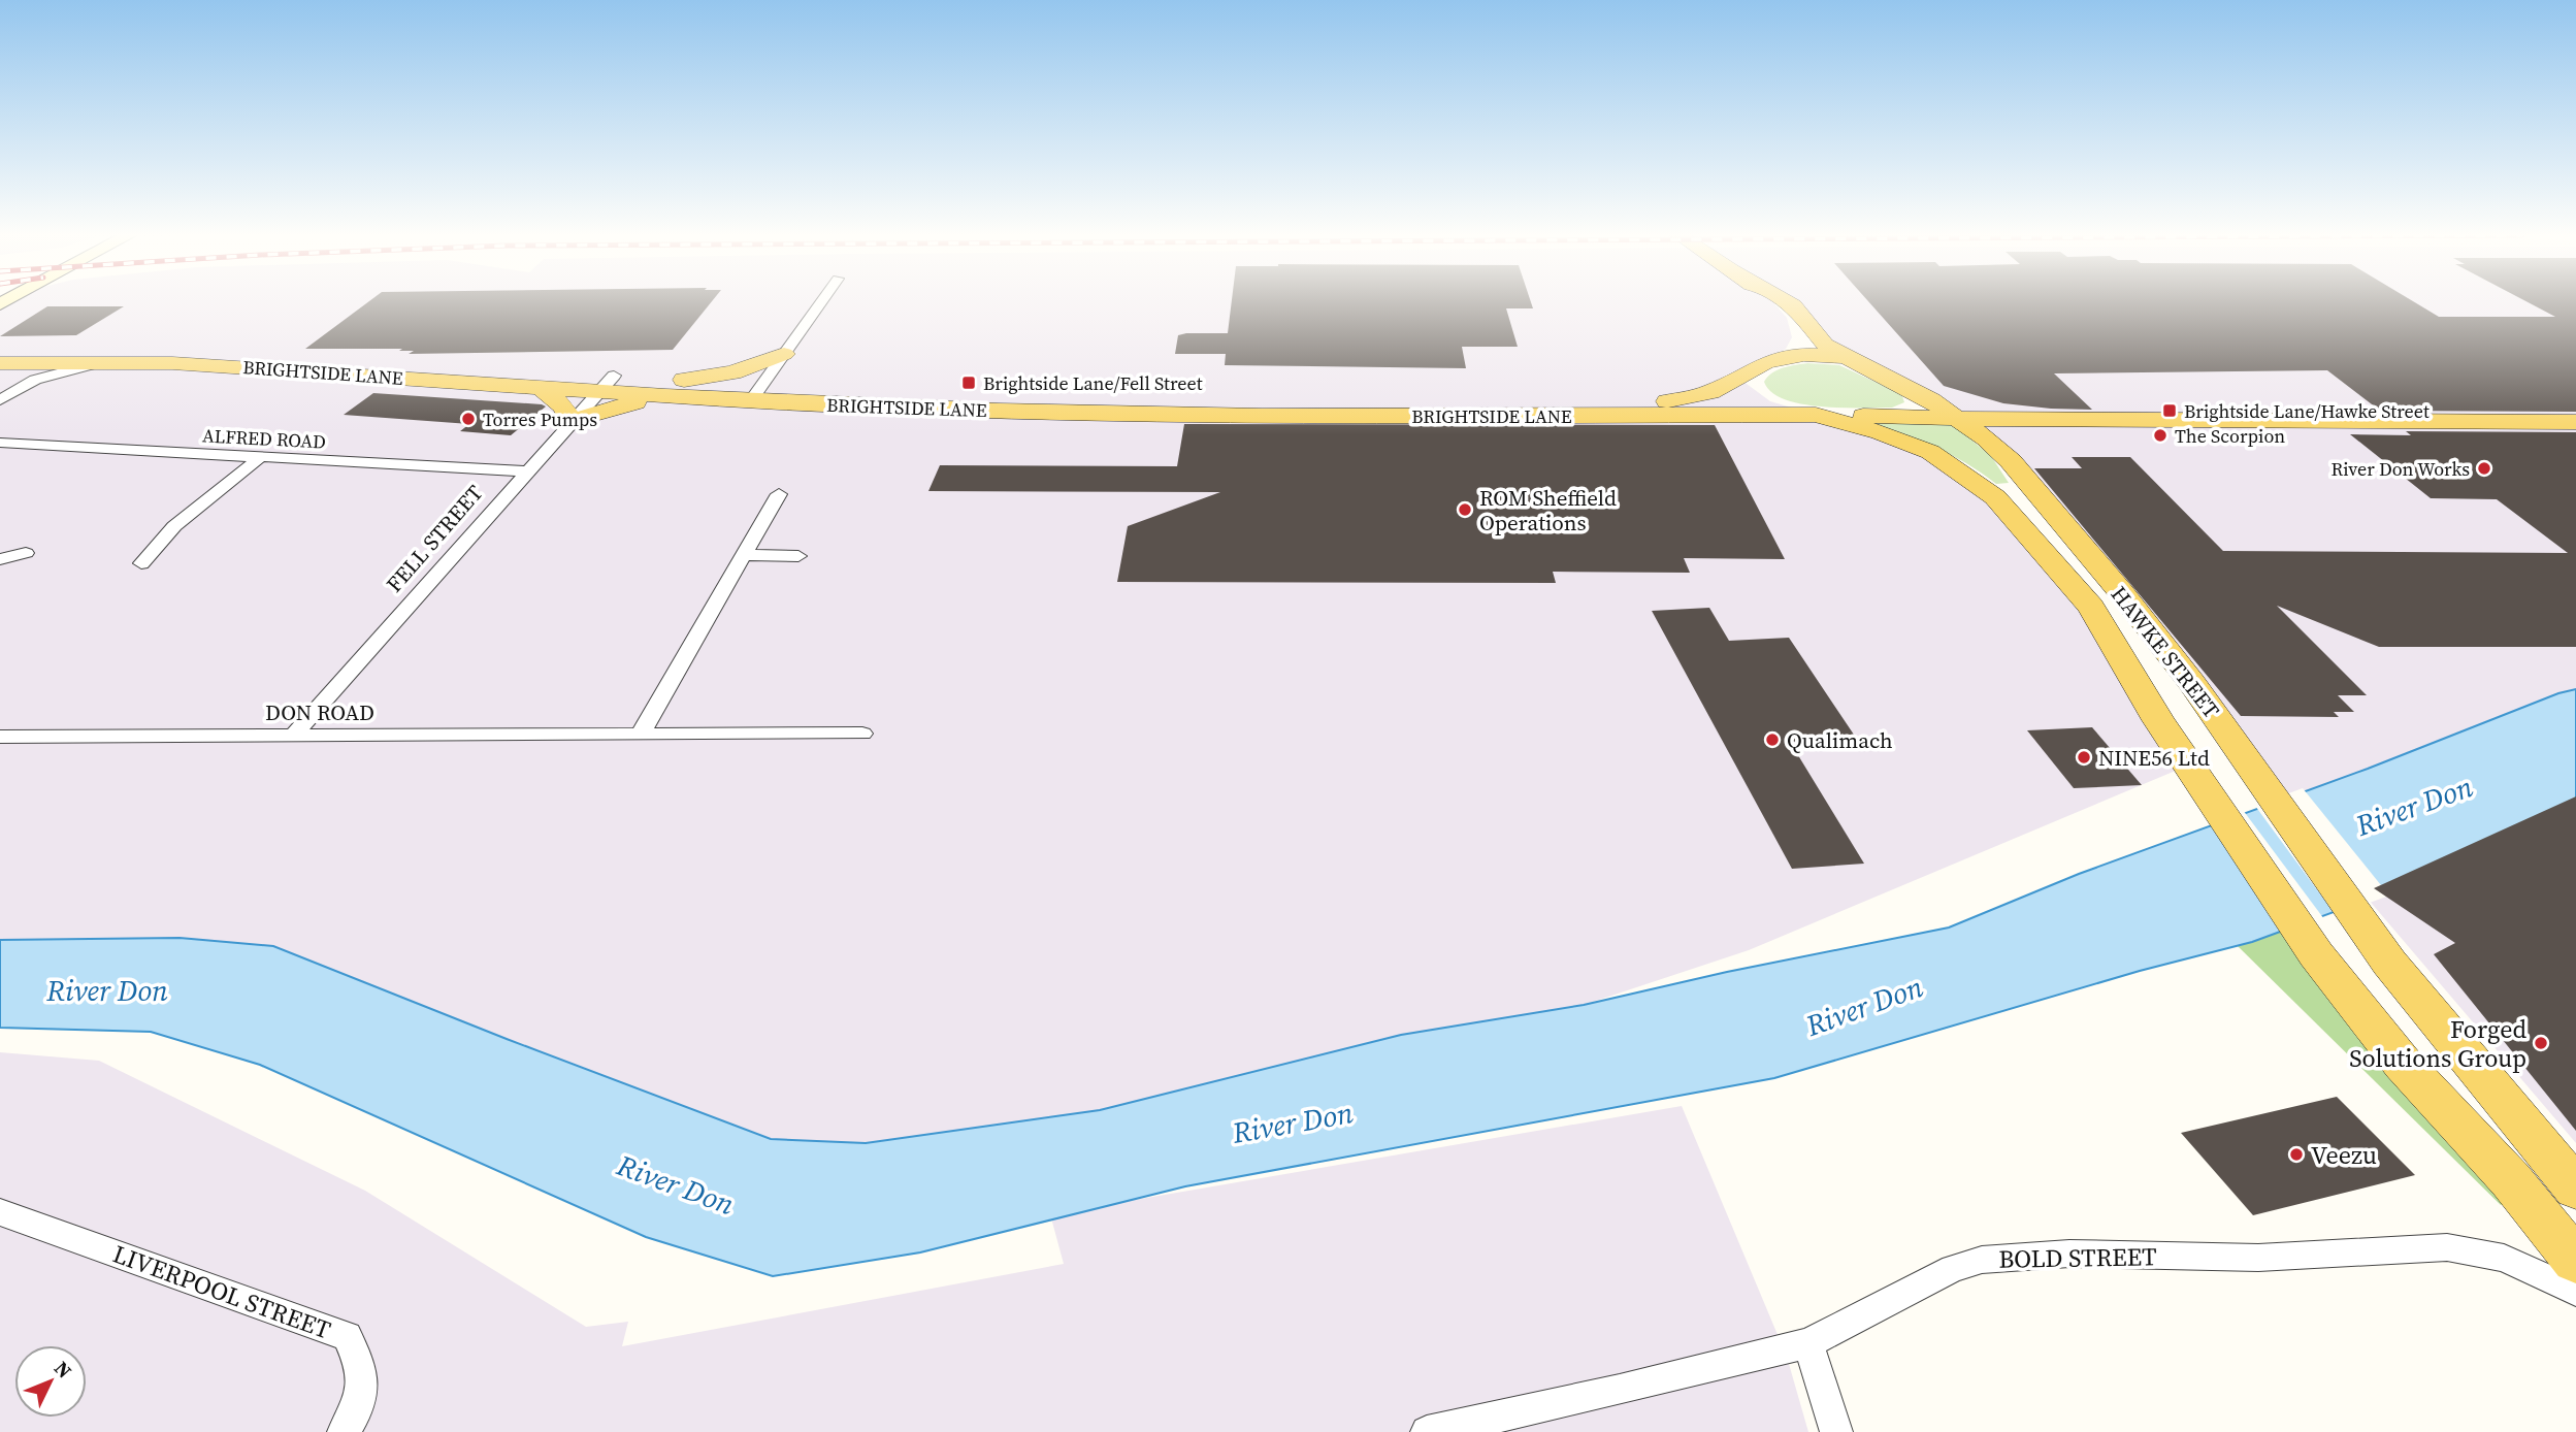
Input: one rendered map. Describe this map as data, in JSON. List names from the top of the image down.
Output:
{
  "streets": {
    "main road": ["BRIGHTSIDE LANE", "HAWKE STREET"],
    "street": [
      "ALFRED ROAD",
      "FELL STREET",
      "DON ROAD",
      "BOLD STREET",
      "LIVERPOOL STREET"
    ]
  },
  "crossings": [
    ["BRIGHTSIDE LANE", "FELL STREET"],
    ["BRIGHTSIDE LANE", "HAWKE STREET"],
    ["ALFRED ROAD", "FELL STREET"],
    ["FELL STREET", "DON ROAD"]
  ],
  "water": ["River Don"],
  "places": {
    "transit": ["Brightside Lane/Fell Street", "Brightside Lane/Hawke Street"],
    "other": [
      "Torres Pumps",
      "The Scorpion",
      "River Don Works",
      "ROM Sheffield Operations",
      "Qualimach",
      "NINE56 Ltd",
      "Forged Solutions Group",
      "Veezu"
    ]
  },
  "north": "top right"
}
